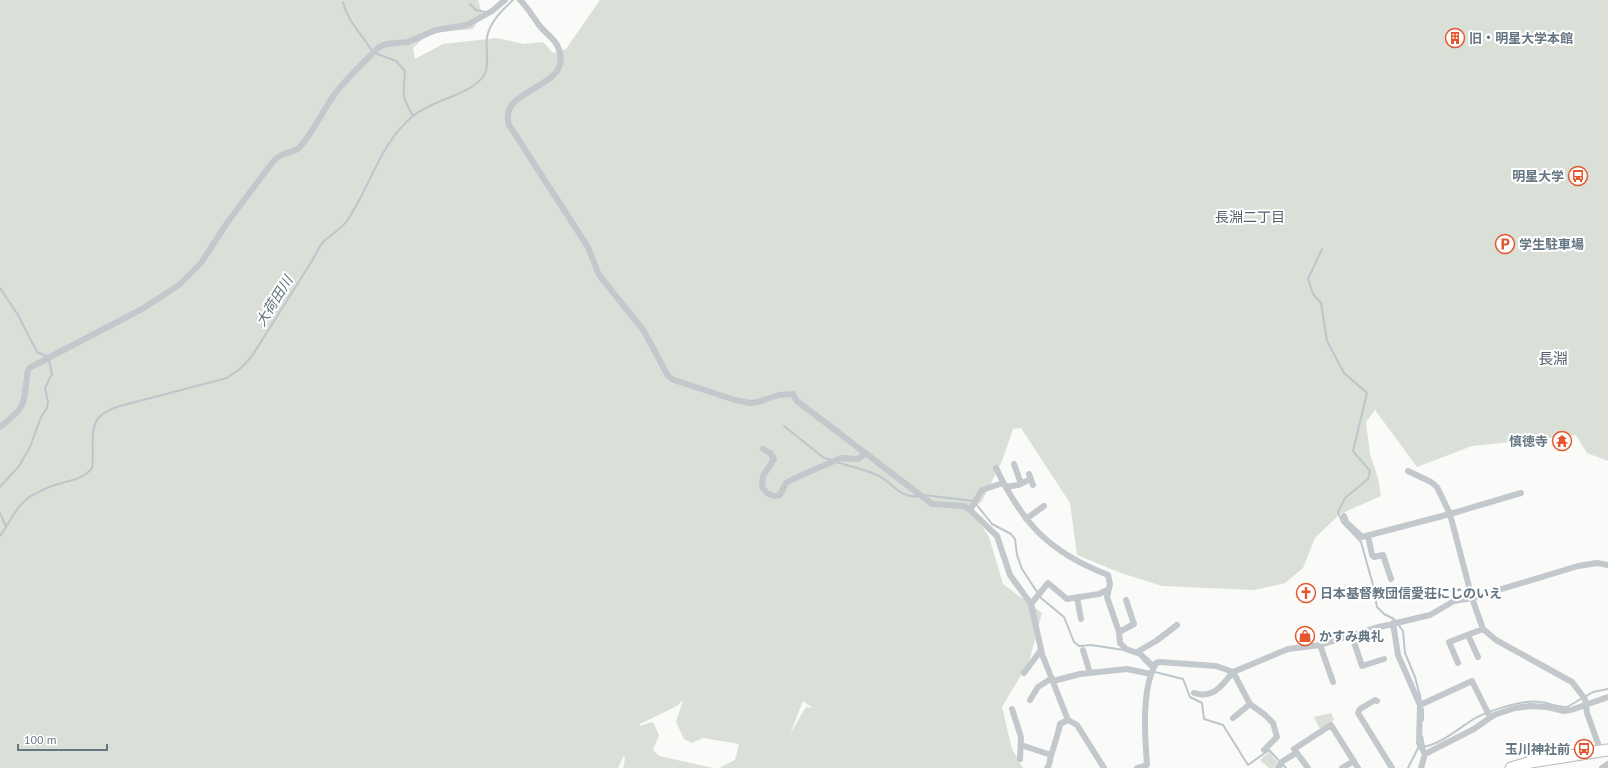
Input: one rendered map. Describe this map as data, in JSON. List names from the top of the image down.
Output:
{
  "districts": ["長淵二丁目", "長淵"],
  "water": ["大荷田川"],
  "places": {
    "building": ["旧・明星大学本館"],
    "bus stop": ["明星大学", "玉川神社前"],
    "parking": ["学生駐車場"],
    "temple": ["慎徳寺"],
    "church": ["日本基督教団信愛荘にじのいえ"],
    "shop": ["かすみ典礼"]
  },
  "scale_bar": "100 m"
}
